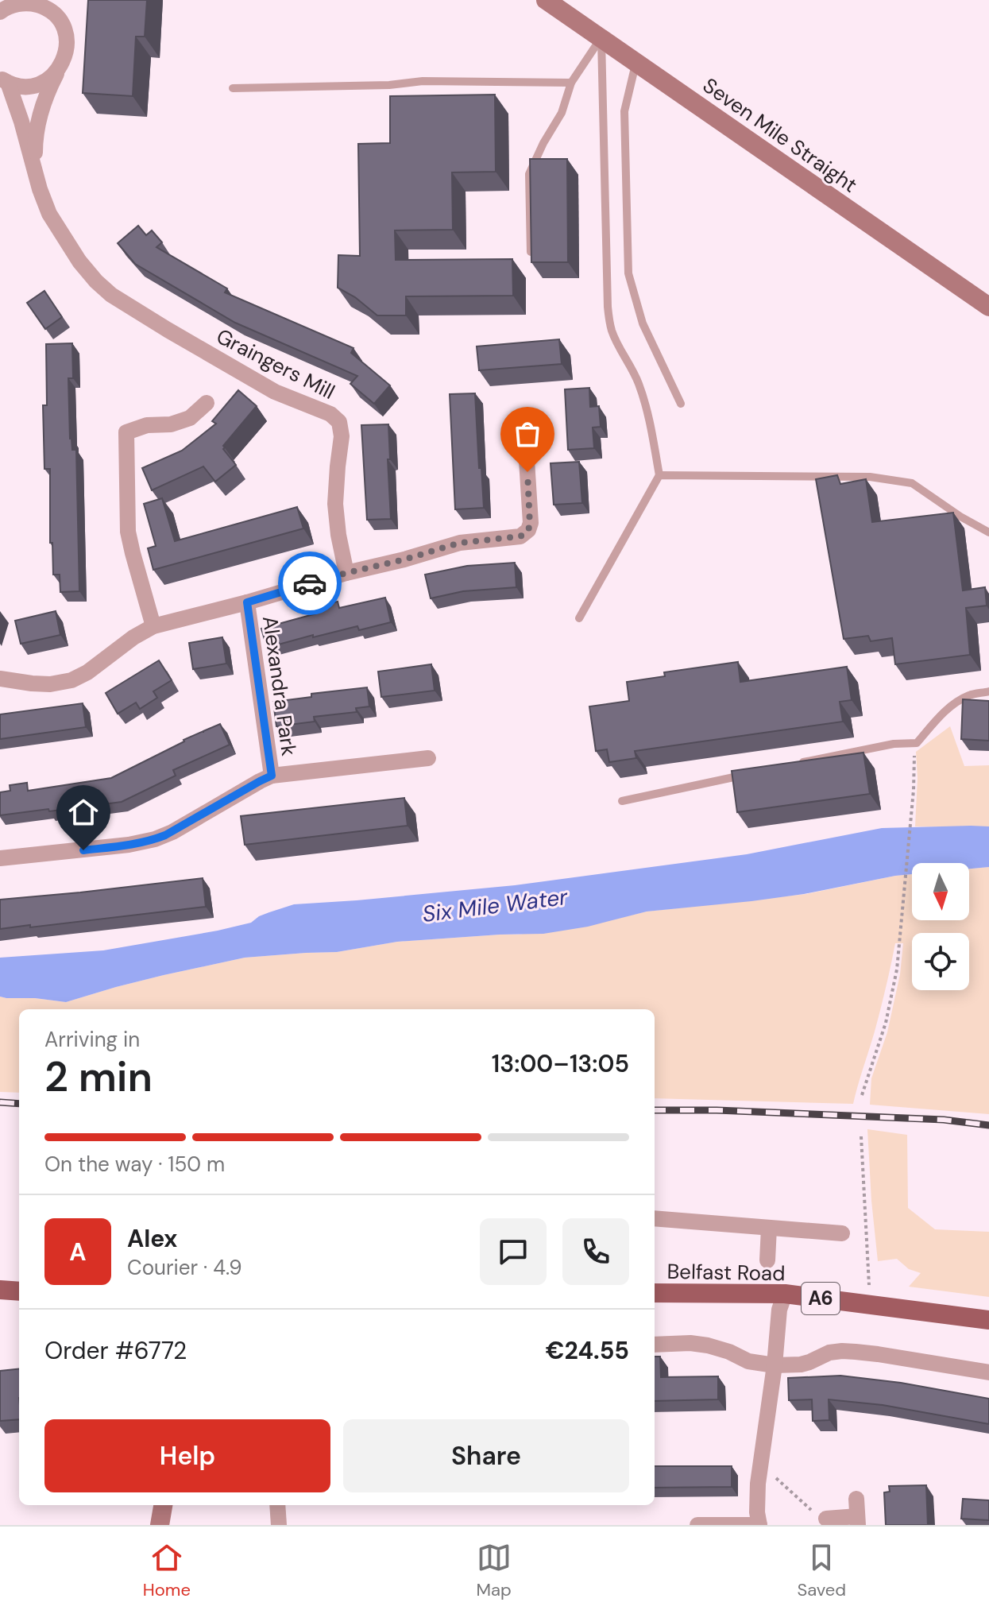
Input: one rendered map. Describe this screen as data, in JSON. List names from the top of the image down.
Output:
{
  "streets": {
    "main road": ["Seven Mile Straight", "Belfast Road", "A6"],
    "street": ["Graingers Mill", "Alexandra Park"]
  },
  "water": ["Six Mile Water"],
  "north": "bottom",
  "page": {
    "heading": ["2 min", "Arriving in", "13:00–13:05"],
    "panel": [
      "Alex",
      "Courier · 4.9",
      "Order #6772",
      "€24.55"
    ],
    "bar": "On the way · 150 m",
    "round": "A",
    "buttons": ["Help", "Share"],
    "tabs": ["Home", "Map", "Saved"]
  }
}
